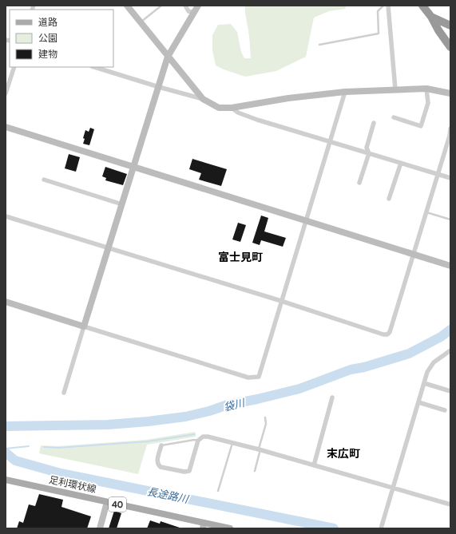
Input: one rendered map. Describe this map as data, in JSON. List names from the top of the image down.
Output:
{
  "streets": {
    "main road": ["足利環状線", "40"]
  },
  "districts": ["富士見町", "末広町"],
  "water": ["袋川", "長途路川"],
  "legend": ["道路", "公園", "建物"]
}
